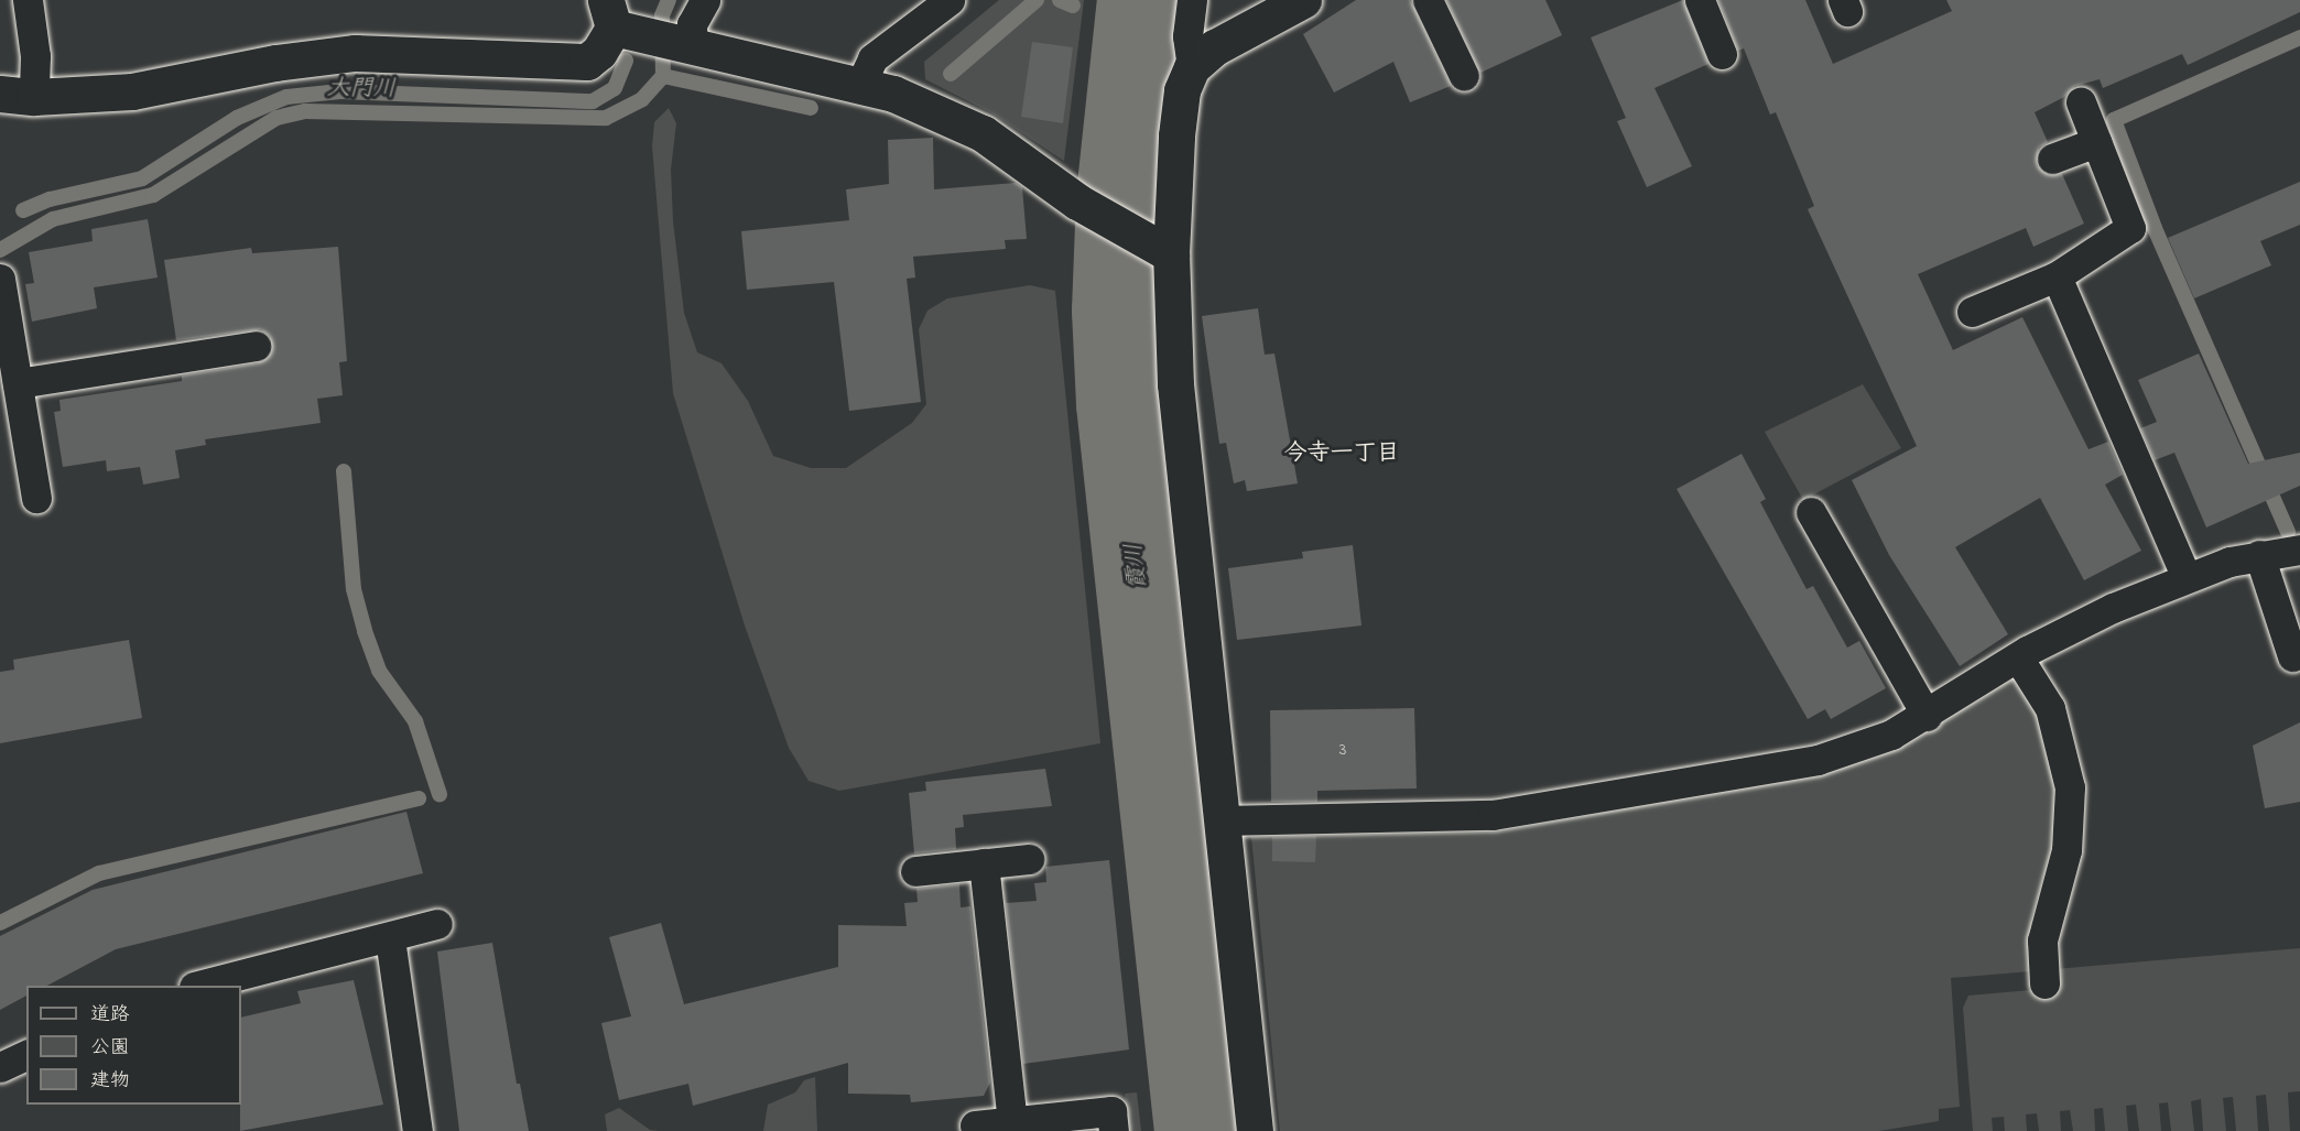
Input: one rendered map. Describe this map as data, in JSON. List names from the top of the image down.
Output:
{
  "districts": ["今寺一丁目"],
  "water": ["大門川", "霞川"],
  "house_numbers": ["3"],
  "legend": ["道路", "公園", "建物"]
}
